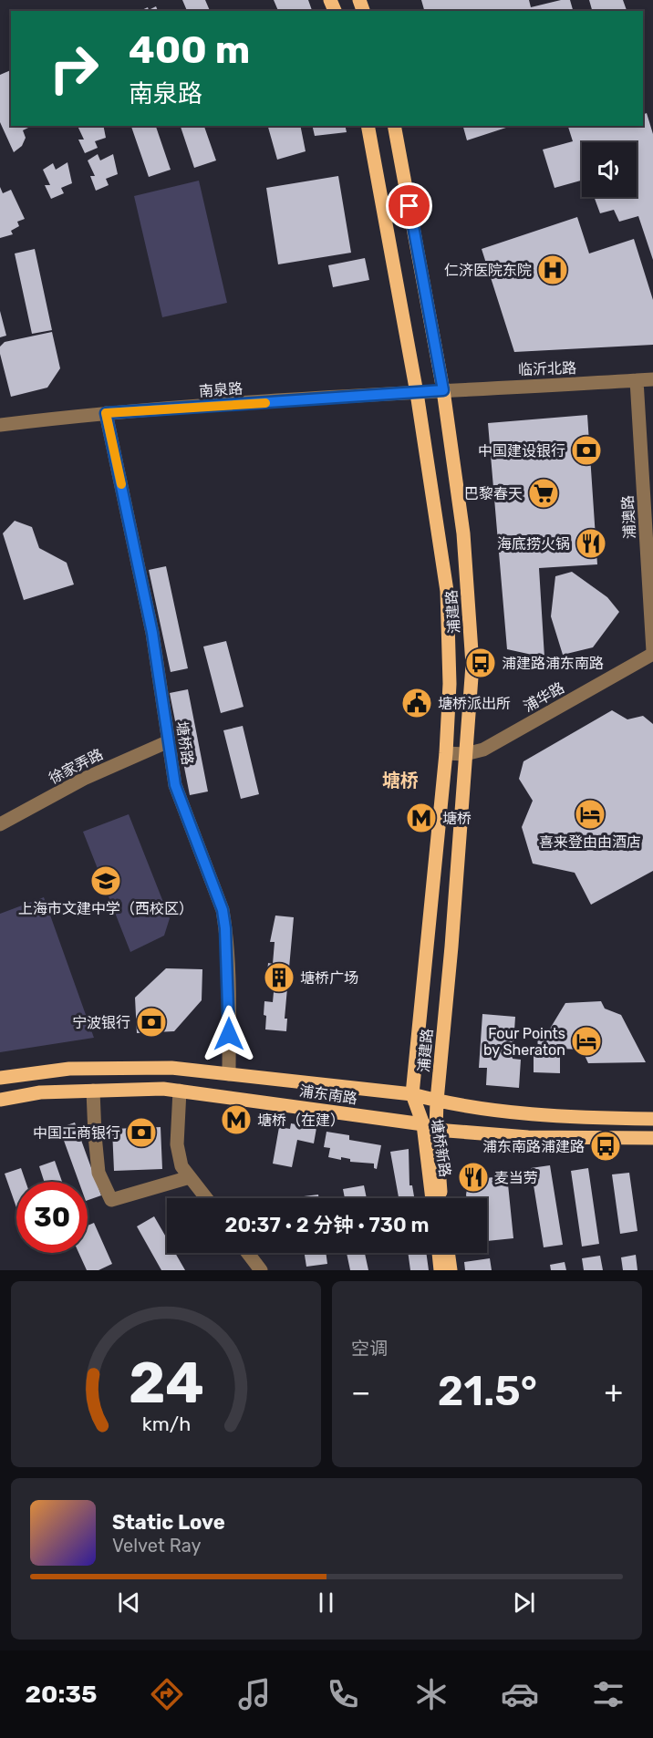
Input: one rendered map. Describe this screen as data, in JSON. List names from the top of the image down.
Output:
{
  "streets": {
    "main road": ["浦建路", "浦东南路", "塘桥新路"],
    "street": [
      "临沂北路",
      "南泉路",
      "浦澳路",
      "浦华路",
      "塘桥路",
      "徐家弄路"
    ]
  },
  "crossings": [
    ["临沂北路", "南泉路"],
    ["临沂北路", "浦澳路"],
    ["临沂北路", "浦建路"],
    ["南泉路", "浦建路"],
    ["南泉路", "塘桥路"],
    ["浦澳路", "浦华路"],
    ["浦建路", "浦华路"],
    ["浦建路", "浦东南路"],
    ["浦建路", "塘桥新路"],
    ["塘桥路", "徐家弄路"],
    ["塘桥路", "浦东南路"],
    ["浦东南路", "塘桥新路"]
  ],
  "districts": ["塘桥"],
  "places": {
    "hospital": ["仁济医院东院"],
    "bank": ["中国建设银行", "宁波银行", "中国工商银行"],
    "supermarket": ["巴黎春天"],
    "restaurant": ["海底捞火锅", "麦当劳"],
    "bus stop": ["浦建路浦东南路", "浦东南路浦建路"],
    "public building": ["塘桥派出所"],
    "hotel": ["喜来登由由酒店", "Four Points by Sheraton"],
    "metro station": ["塘桥", "塘桥（在建）"],
    "school or university": ["上海市文建中学（西校区）"],
    "building": ["塘桥广场"]
  },
  "page": {
    "turn": ["400 m", "南泉路"],
    "limit": "30",
    "trip": "20:37 · 2 分钟 · 730 m",
    "tile": "空调",
    "heat": ["−", "21.5°", "+"],
    "song": ["Static Love", "Velvet Ray"],
    "tabs": "20:35",
    "gauge": ["24", "km/h"]
  }
}
